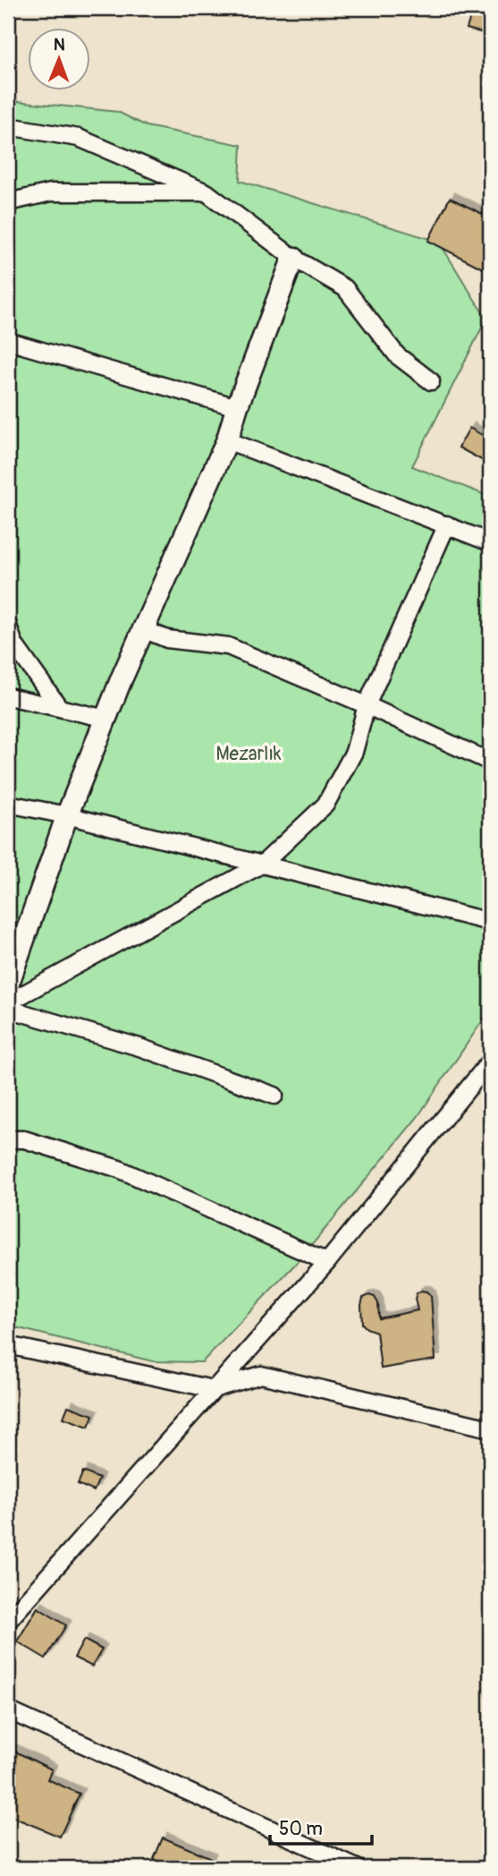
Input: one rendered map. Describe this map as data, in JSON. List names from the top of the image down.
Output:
{
  "parks": ["Mezarlık"],
  "scale_bar": "50 m",
  "north": "top"
}
